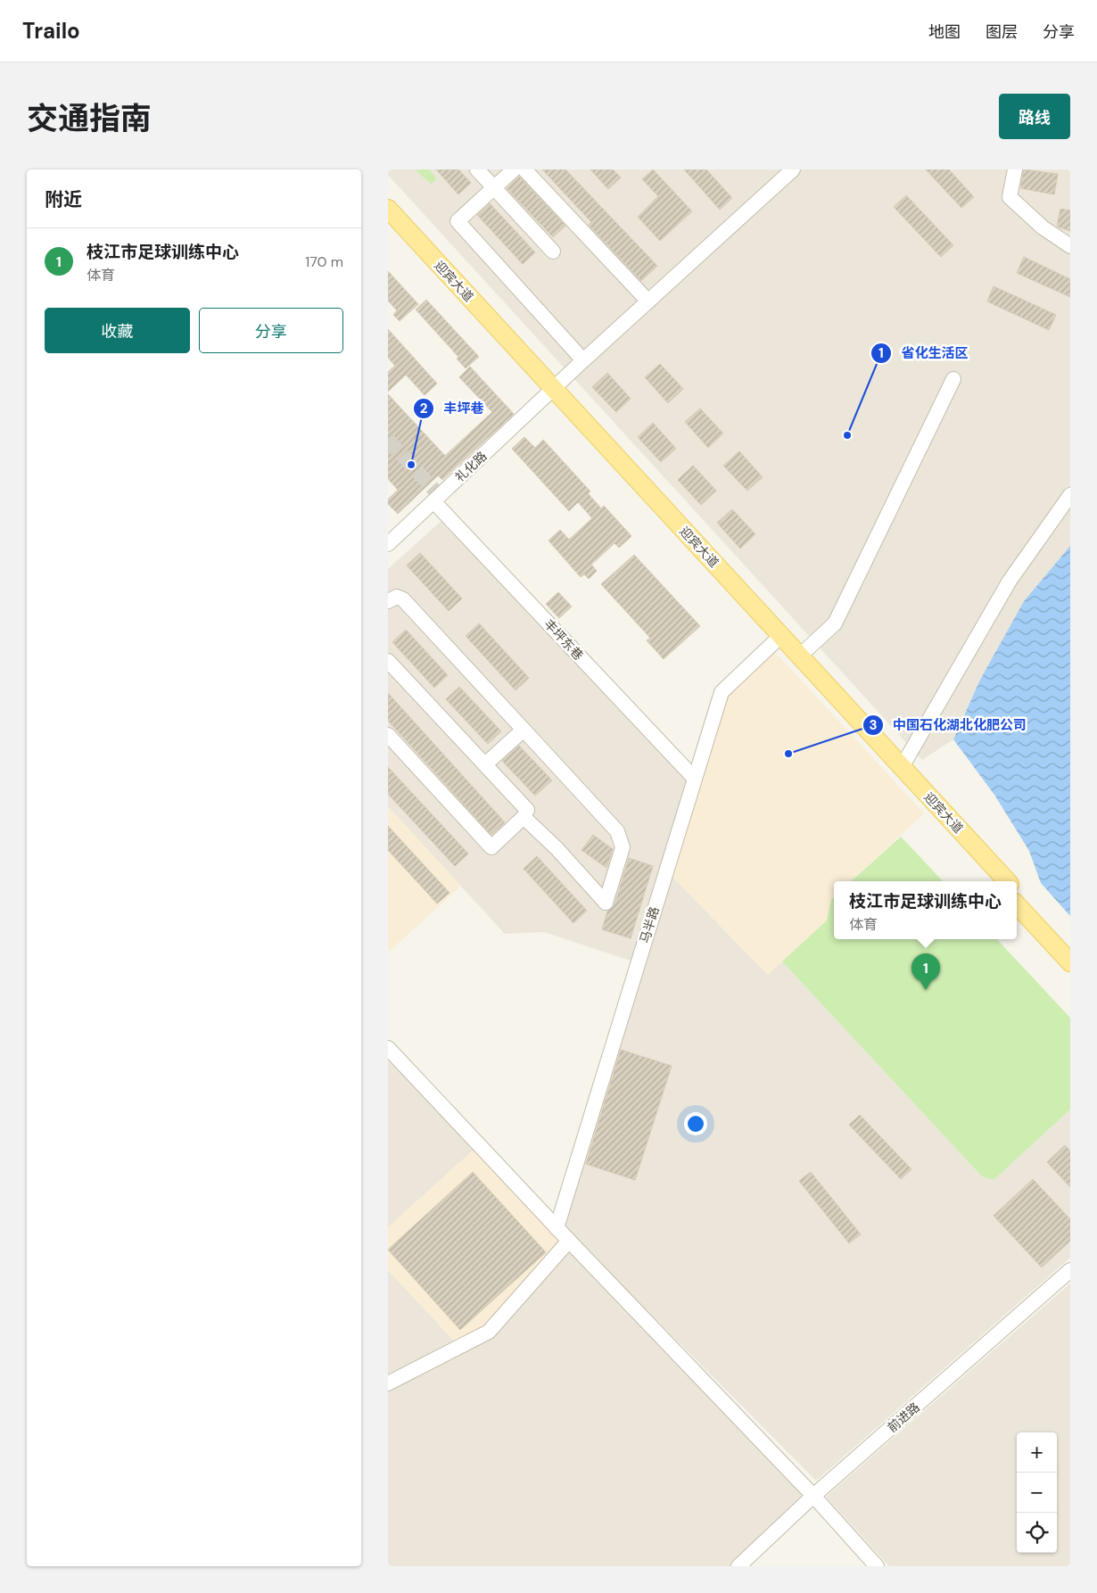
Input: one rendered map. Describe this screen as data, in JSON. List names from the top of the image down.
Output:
{
  "streets": {
    "main road": ["迎宾大道"],
    "street": [
      "礼化路",
      "丰坪东巷",
      "马半路",
      "前进路"
    ]
  },
  "crossings": [
    ["迎宾大道", "礼化路"],
    ["迎宾大道", "马半路"],
    ["礼化路", "丰坪东巷"],
    ["丰坪东巷", "马半路"]
  ],
  "places": ["省化生活区", "丰坪巷", "中国石化湖北化肥公司"],
  "page": {
    "header": "Trailo",
    "nav": ["地图", "图层", "分享"],
    "title": "交通指南",
    "buttons": [
      "路线",
      ["收藏", "分享"]
    ],
    "heading": "附近",
    "list": [
      {
        "mark": "1",
        "name": "枝江市足球训练中心",
        "note": "体育",
        "value": "170 m"
      }
    ],
    "popup": ["枝江市足球训练中心", "体育"],
    "pins": "1",
    "map_buttons": ["+", "−"]
  }
}
